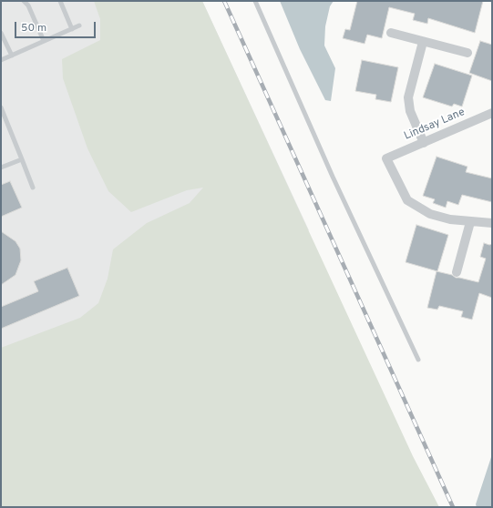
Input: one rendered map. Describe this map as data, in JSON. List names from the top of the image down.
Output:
{
  "streets": {
    "street": ["Lindsay Lane"]
  },
  "scale_bar": "50 m"
}
